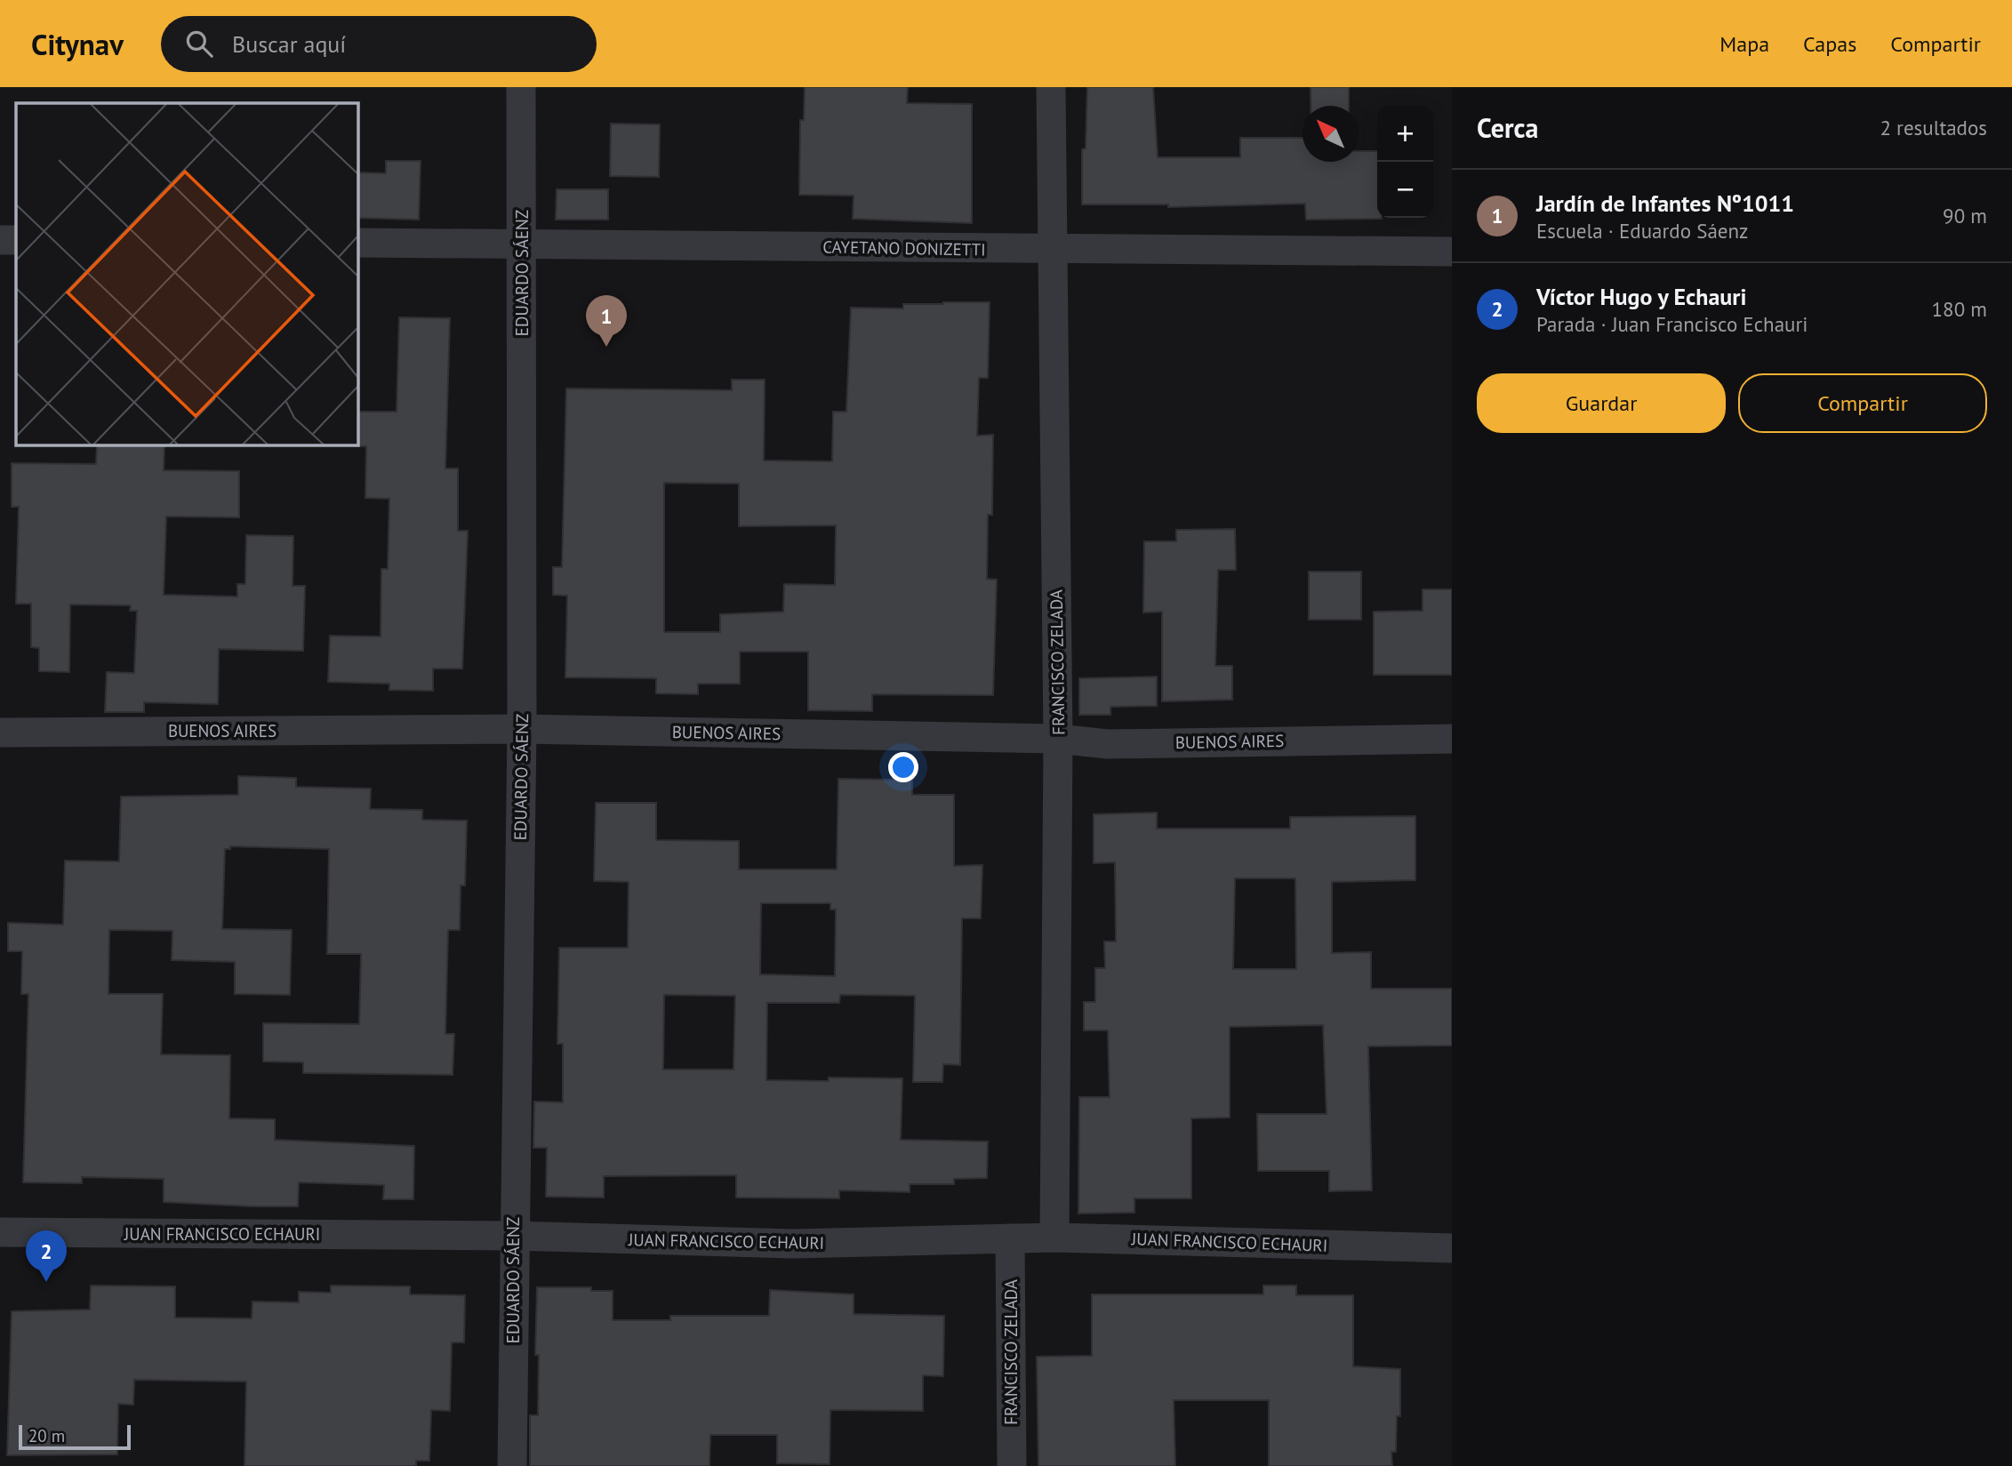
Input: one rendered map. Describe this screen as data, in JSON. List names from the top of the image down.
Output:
{
  "streets": {
    "street": [
      "CAYETANO DONIZETTI",
      "EDUARDO SÁENZ",
      "FRANCISCO ZELADA",
      "BUENOS AIRES",
      "JUAN FRANCISCO ECHAURI"
    ]
  },
  "crossings": [
    ["CAYETANO DONIZETTI", "EDUARDO SÁENZ"],
    ["CAYETANO DONIZETTI", "FRANCISCO ZELADA"],
    ["EDUARDO SÁENZ", "BUENOS AIRES"],
    ["EDUARDO SÁENZ", "JUAN FRANCISCO ECHAURI"],
    ["FRANCISCO ZELADA", "BUENOS AIRES"],
    ["FRANCISCO ZELADA", "JUAN FRANCISCO ECHAURI"]
  ],
  "scale_bar": "20 m",
  "north": "top left",
  "page": {
    "header": "Citynav",
    "search": "Buscar aquí",
    "nav": ["Mapa", "Capas", "Compartir"],
    "heading": ["Cerca", "2 resultados"],
    "map_buttons": ["+", "−"],
    "list": [
      {
        "mark": "1",
        "name": "Jardín de Infantes Nº1011",
        "note": "Escuela · Eduardo Sáenz",
        "value": "90 m"
      },
      {
        "mark": "2",
        "name": "Víctor Hugo y Echauri",
        "note": "Parada · Juan Francisco Echauri",
        "value": "180 m"
      }
    ],
    "pins": ["1", "2"],
    "buttons": ["Guardar", "Compartir"],
    "scale": "20 m"
  }
}
